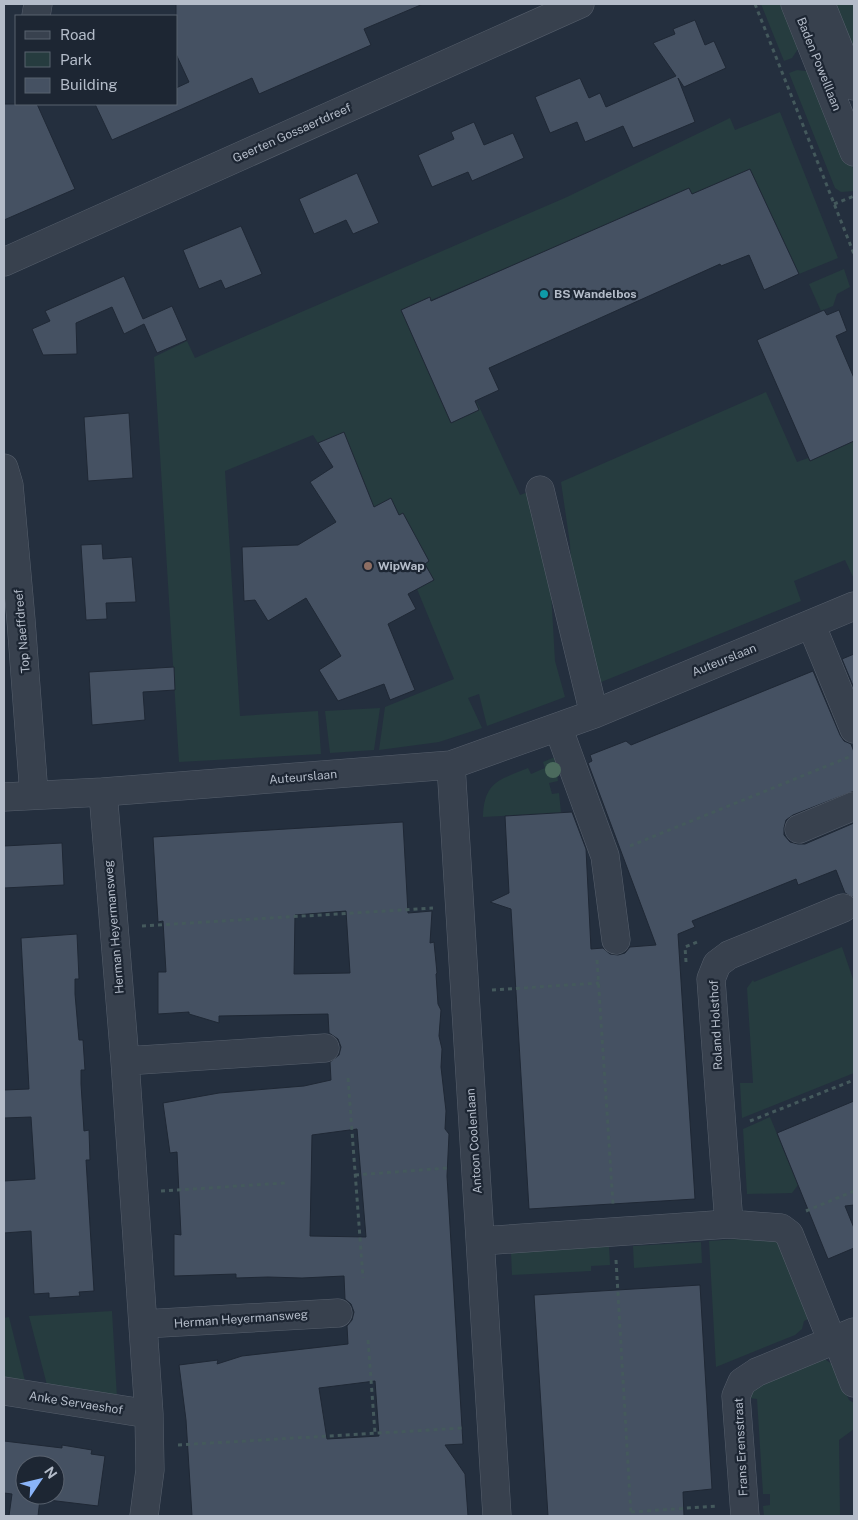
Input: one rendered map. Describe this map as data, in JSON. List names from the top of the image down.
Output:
{
  "streets": {
    "street": [
      "Baden Powelllaan",
      "Geerten Gossaertdreef",
      "Top Naeffdreef",
      "Auteurslaan",
      "Herman Heyermansweg",
      "Roland Holsthof",
      "Antoon Coolenlaan",
      "Anke Servaeshof",
      "Frans Erensstraat"
    ]
  },
  "crossings": [
    ["Top Naeffdreef", "Auteurslaan"],
    ["Auteurslaan", "Herman Heyermansweg"],
    ["Auteurslaan", "Antoon Coolenlaan"],
    ["Herman Heyermansweg", "Anke Servaeshof"]
  ],
  "places": ["BS Wandelbos", "WipWap"],
  "legend": ["Road", "Park", "Building"],
  "north": "top right"
}
